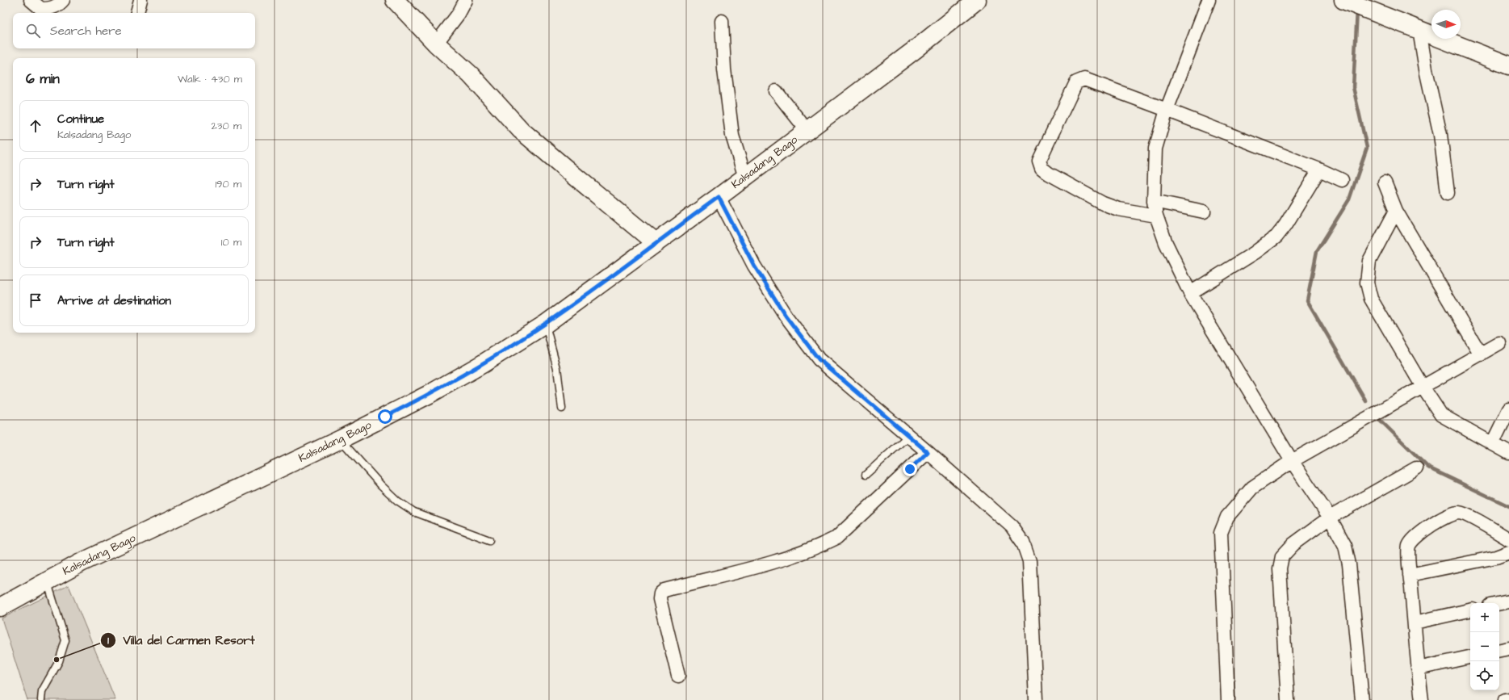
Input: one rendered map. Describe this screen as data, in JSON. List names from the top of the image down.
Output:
{
  "streets": {
    "main road": ["Kalsadang Bago"]
  },
  "places": ["Villa del Carmen Resort"],
  "north": "right",
  "page": {
    "search": "Search here",
    "heading": ["6 min", "Walk · 430 m"],
    "list": [
      ["Continue", "Kalsadang Bago", "230 m"],
      ["Turn right", "190 m"],
      ["Turn right", "10 m"],
      "Arrive at destination"
    ],
    "map_buttons": ["+", "−"]
  }
}
